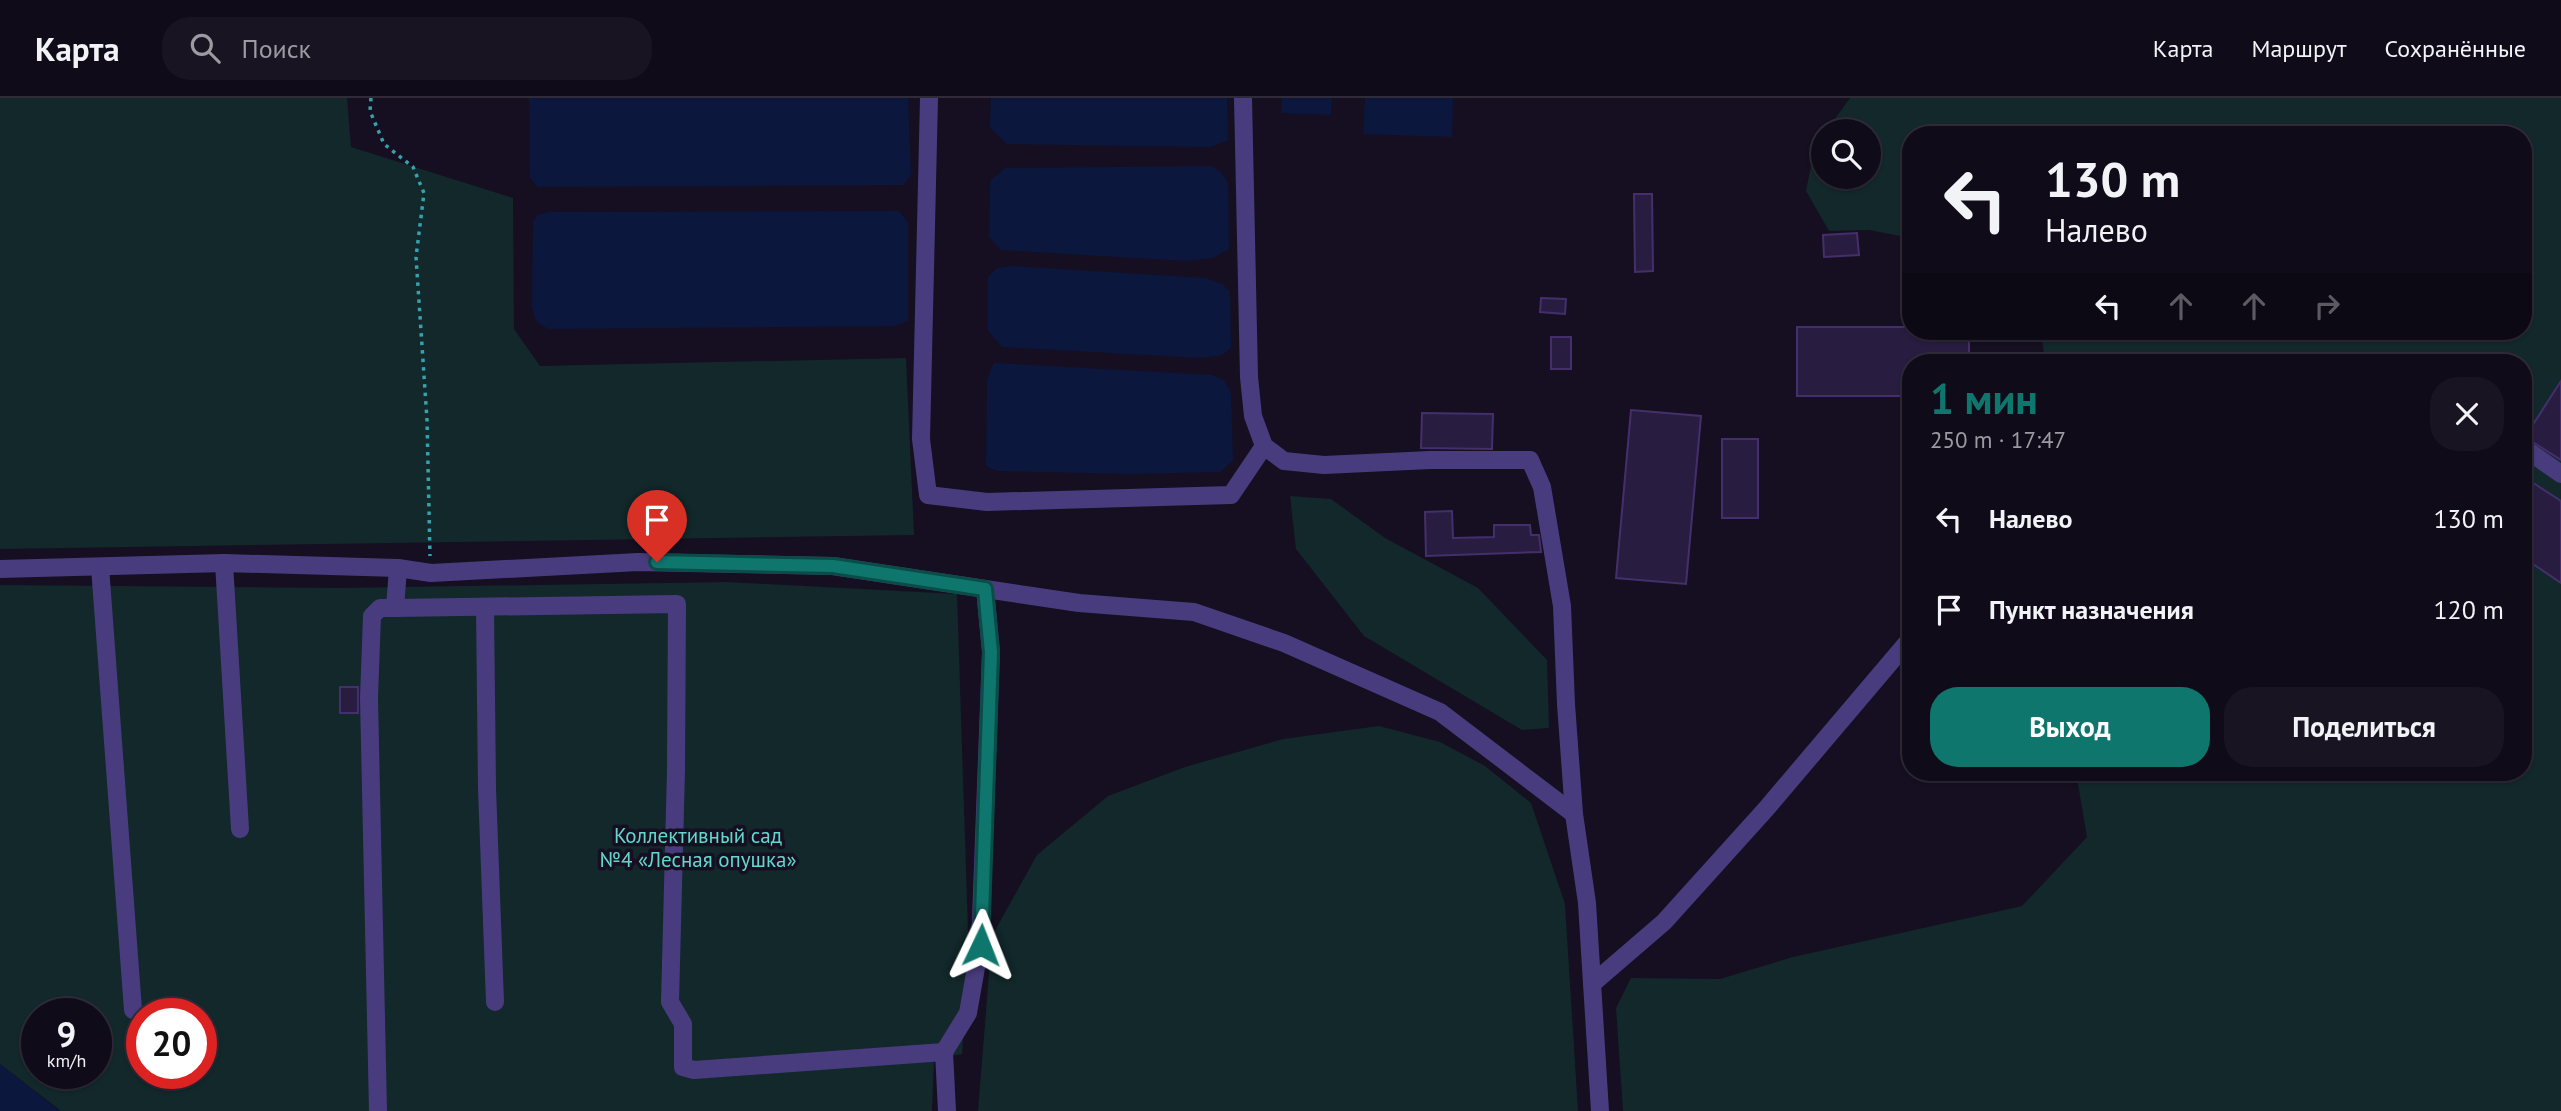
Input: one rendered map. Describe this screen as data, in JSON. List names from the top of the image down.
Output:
{
  "parks": ["Коллективный сад №4 «Лесная опушка»"],
  "page": {
    "header": "Карта",
    "search": "Поиск",
    "nav": ["Карта", "Маршрут", "Сохранённые"],
    "turn": ["130 m", "Налево"],
    "heading": ["1 мин", "250 m · 17:47"],
    "list": [
      {
        "name": "Налево",
        "value": "130 m"
      },
      {
        "name": "Пункт назначения",
        "value": "120 m"
      }
    ],
    "buttons": ["Выход", "Поделиться"],
    "speed": "9 km/h",
    "limit": "20"
  }
}
